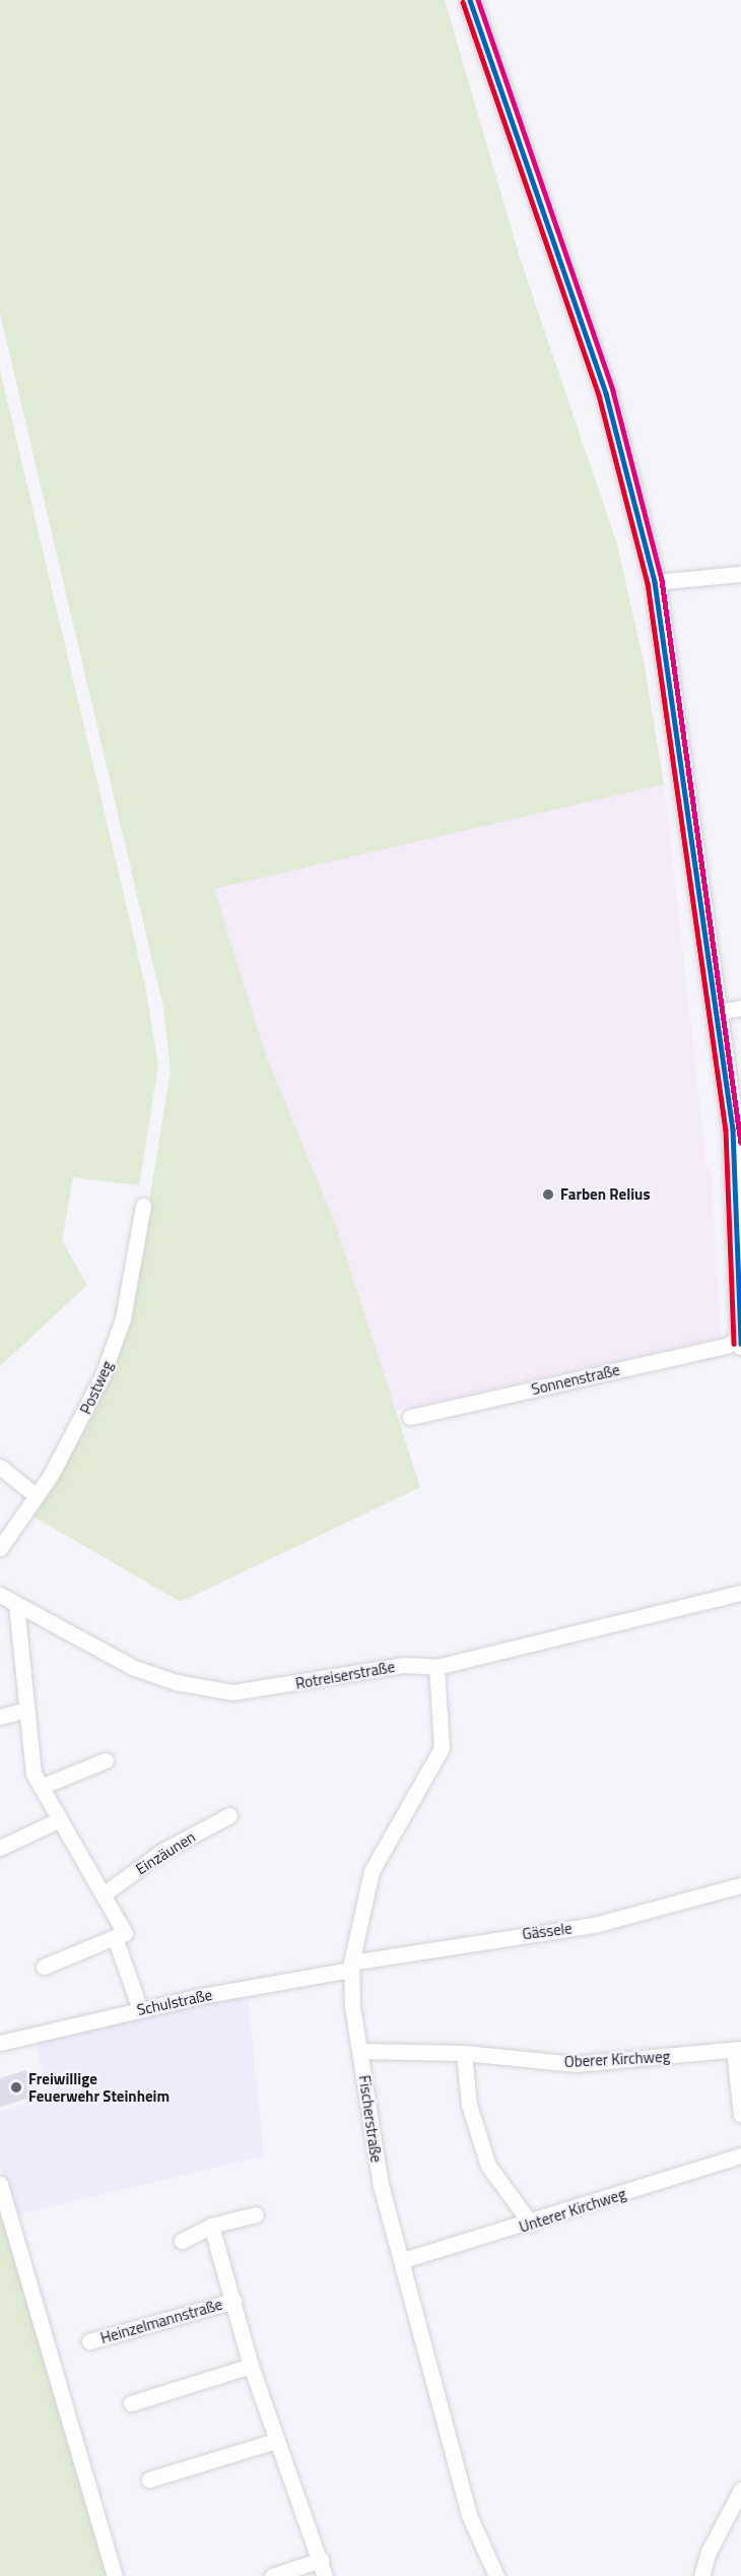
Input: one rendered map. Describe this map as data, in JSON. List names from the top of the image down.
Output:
{
  "streets": {
    "street": [
      "Sonnenstraße",
      "Postweg",
      "Rotreiserstraße",
      "Einzäunen",
      "Gässele",
      "Schulstraße",
      "Oberer Kirchweg",
      "Fischerstraße",
      "Unterer Kirchweg",
      "Heinzelmannstraße"
    ]
  },
  "crossings": [
    ["Rotreiserstraße", "Fischerstraße"],
    ["Gässele", "Schulstraße"],
    ["Gässele", "Fischerstraße"],
    ["Schulstraße", "Fischerstraße"],
    ["Oberer Kirchweg", "Fischerstraße"],
    ["Fischerstraße", "Unterer Kirchweg"]
  ],
  "places": ["Farben Relius", "Freiwillige Feuerwehr Steinheim"]
}
